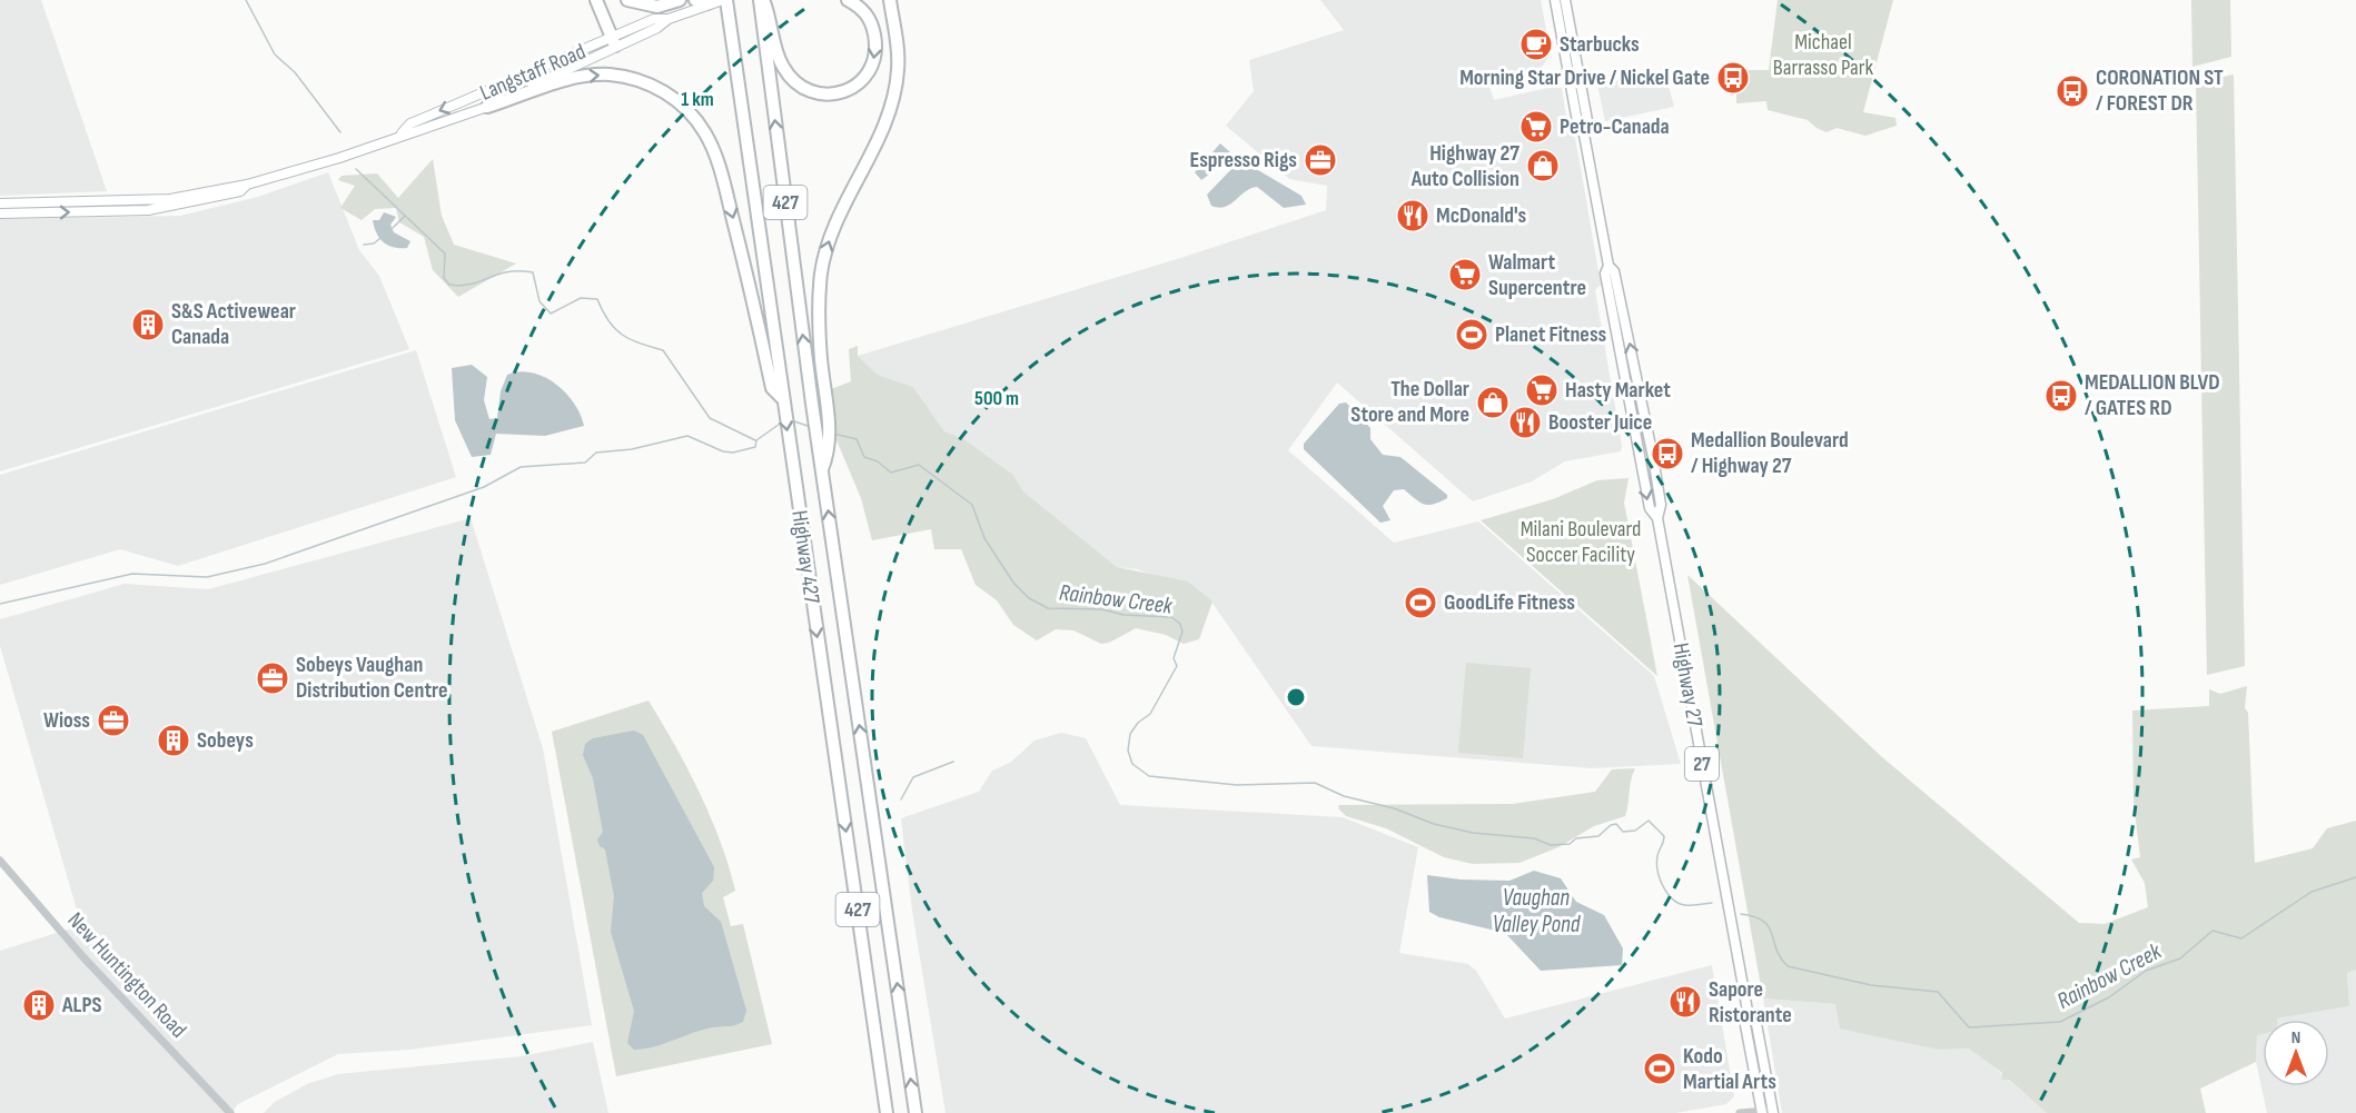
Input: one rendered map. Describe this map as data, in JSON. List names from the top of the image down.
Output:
{
  "streets": {
    "highway": ["427", "Highway 427"],
    "main road": ["Langstaff Road", "Highway 27", "27"],
    "street": ["New Huntington Road"]
  },
  "crossings": [
    ["Langstaff Road", "Highway 427"]
  ],
  "water": ["Rainbow Creek", "Vaughan Valley Pond"],
  "parks": ["Michael Barrasso Park", "Milani Boulevard Soccer Facility"],
  "places": {
    "cafe": ["Starbucks"],
    "bus stop": [
      "Morning Star Drive / Nickel Gate",
      "CORONATION ST / FOREST DR",
      "MEDALLION BLVD / GATES RD",
      "Medallion Boulevard / Highway 27"
    ],
    "supermarket": ["Petro-Canada", "Walmart Supercentre", "Hasty Market"],
    "office": ["Espresso Rigs", "Sobeys Vaughan Distribution Centre", "Wioss"],
    "shop": ["Highway 27 Auto Collision", "The Dollar Store and More"],
    "restaurant": ["McDonald's", "Booster Juice", "Sapore Ristorante"],
    "building": ["S&S Activewear Canada", "Sobeys", "ALPS"],
    "sports": ["Planet Fitness", "GoodLife Fitness", "Kodo Martial Arts"]
  },
  "north": "top",
  "rings": ["1 km", "500 m"]
}
